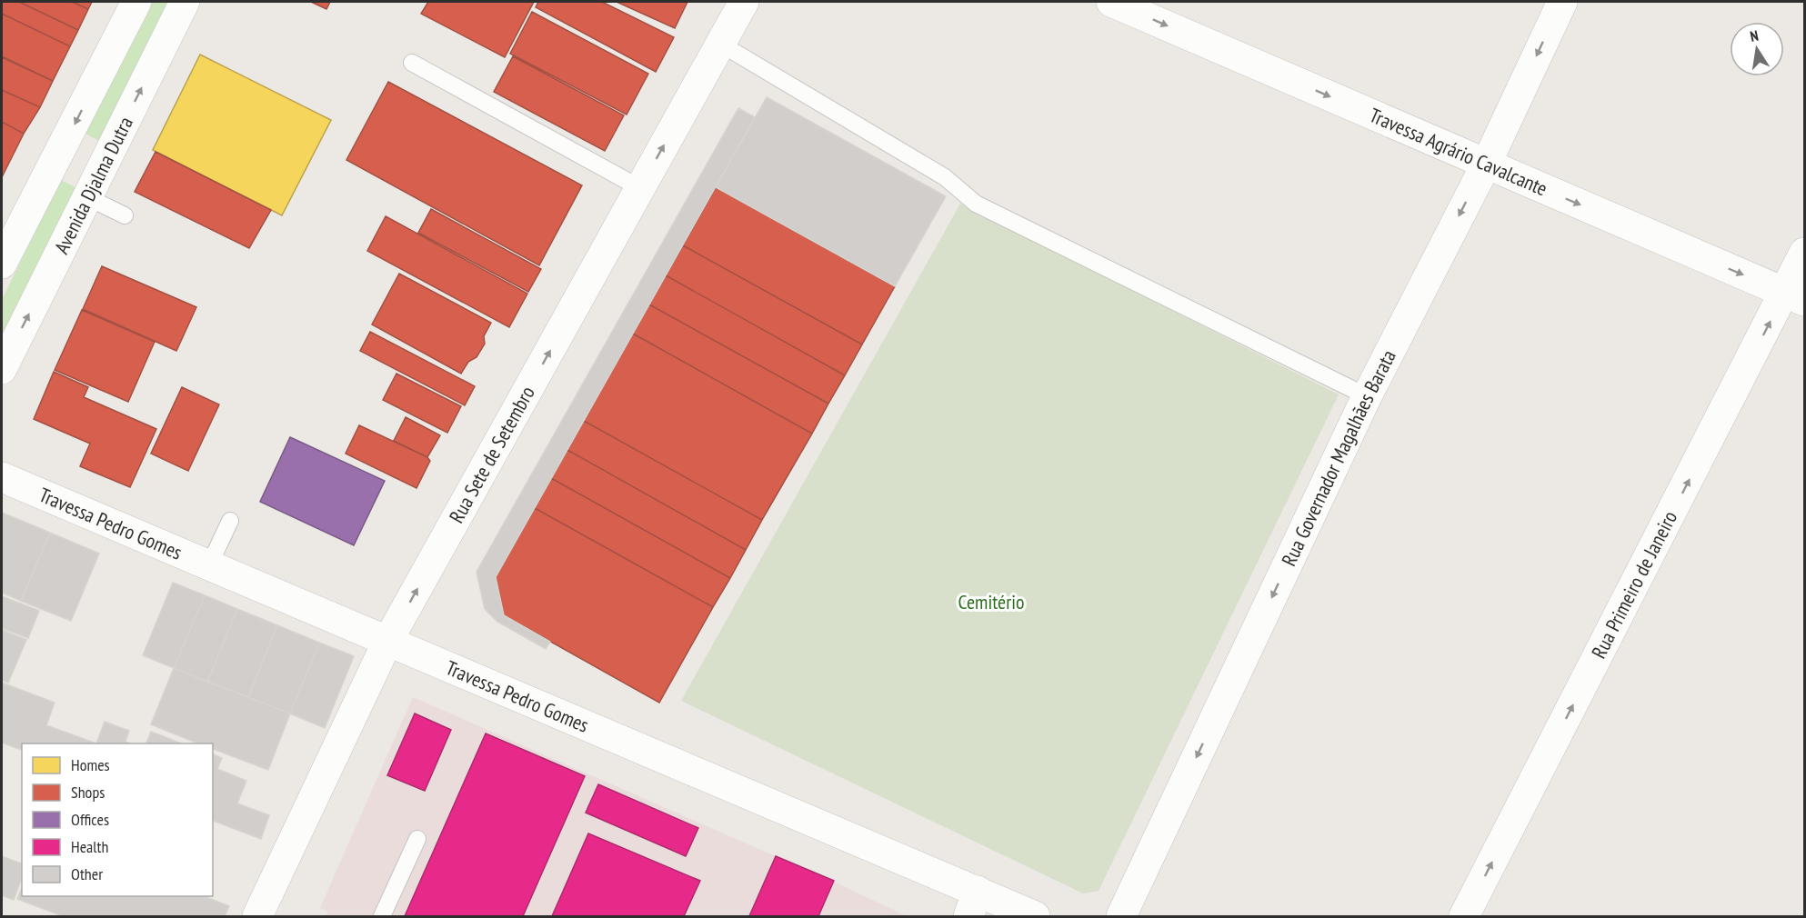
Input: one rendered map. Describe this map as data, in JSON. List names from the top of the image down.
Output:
{
  "streets": {
    "street": [
      "Travessa Agrário Cavalcante",
      "Avenida Djalma Dutra",
      "Rua Sete de Setembro",
      "Rua Governador Magalhães Barata",
      "Travessa Pedro Gomes",
      "Rua Primeiro de Janeiro"
    ]
  },
  "crossings": [
    ["Travessa Agrário Cavalcante", "Rua Governador Magalhães Barata"],
    ["Travessa Agrário Cavalcante", "Rua Primeiro de Janeiro"],
    ["Rua Sete de Setembro", "Travessa Pedro Gomes"]
  ],
  "one_way": [
    "Travessa Agrário Cavalcante",
    "Rua Sete de Setembro",
    "Rua Governador Magalhães Barata",
    "Rua Primeiro de Janeiro"
  ],
  "parks": ["Cemitério"],
  "legend": [
    "Homes",
    "Shops",
    "Offices",
    "Health",
    "Other"
  ],
  "north": "top"
}
